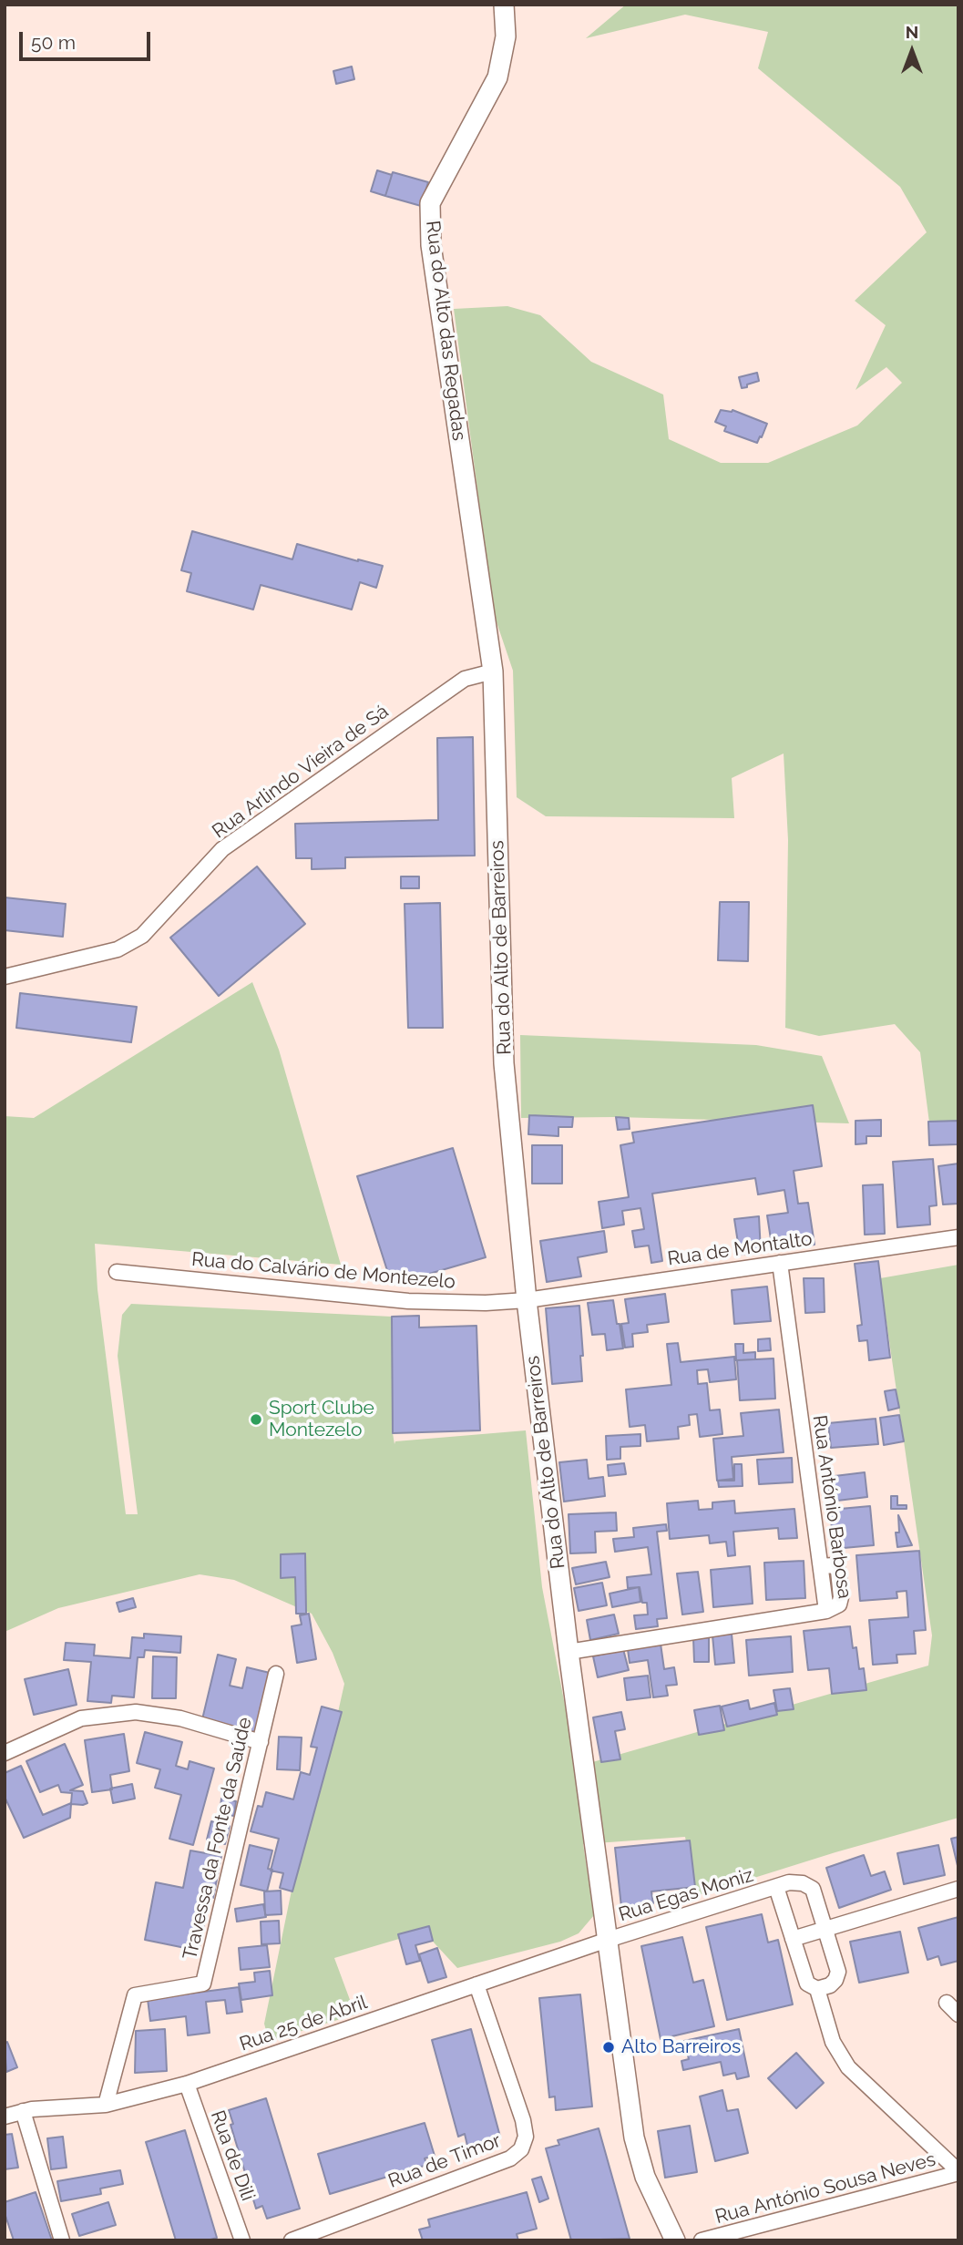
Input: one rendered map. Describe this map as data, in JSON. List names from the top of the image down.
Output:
{
  "streets": {
    "street": [
      "Rua do Alto das Regadas",
      "Rua Arlindo Vieira de Sá",
      "Rua do Alto de Barreiros",
      "Rua de Montalto",
      "Rua do Calvário de Montezelo",
      "Rua António Barbosa",
      "Travessa da Fonte da Saúde",
      "Rua Egas Moniz",
      "Rua 25 de Abril",
      "Rua de Dili",
      "Rua de Timor",
      "Rua António Sousa Neves"
    ]
  },
  "crossings": [
    ["Rua do Alto das Regadas", "Rua Arlindo Vieira de Sá"],
    ["Rua do Alto das Regadas", "Rua do Alto de Barreiros"],
    ["Rua Arlindo Vieira de Sá", "Rua do Alto de Barreiros"],
    ["Rua do Alto de Barreiros", "Rua de Montalto"],
    ["Rua do Alto de Barreiros", "Rua do Calvário de Montezelo"],
    ["Rua do Alto de Barreiros", "Rua António Barbosa"],
    ["Rua do Alto de Barreiros", "Rua Egas Moniz"],
    ["Rua do Alto de Barreiros", "Rua 25 de Abril"],
    ["Rua de Montalto", "Rua do Calvário de Montezelo"],
    ["Rua de Montalto", "Rua António Barbosa"],
    ["Travessa da Fonte da Saúde", "Rua 25 de Abril"],
    ["Rua Egas Moniz", "Rua 25 de Abril"],
    ["Rua 25 de Abril", "Rua de Dili"],
    ["Rua 25 de Abril", "Rua de Timor"]
  ],
  "places": ["Sport Clube Montezelo", "Alto Barreiros"],
  "scale_bar": "50 m",
  "north": "top"
}
